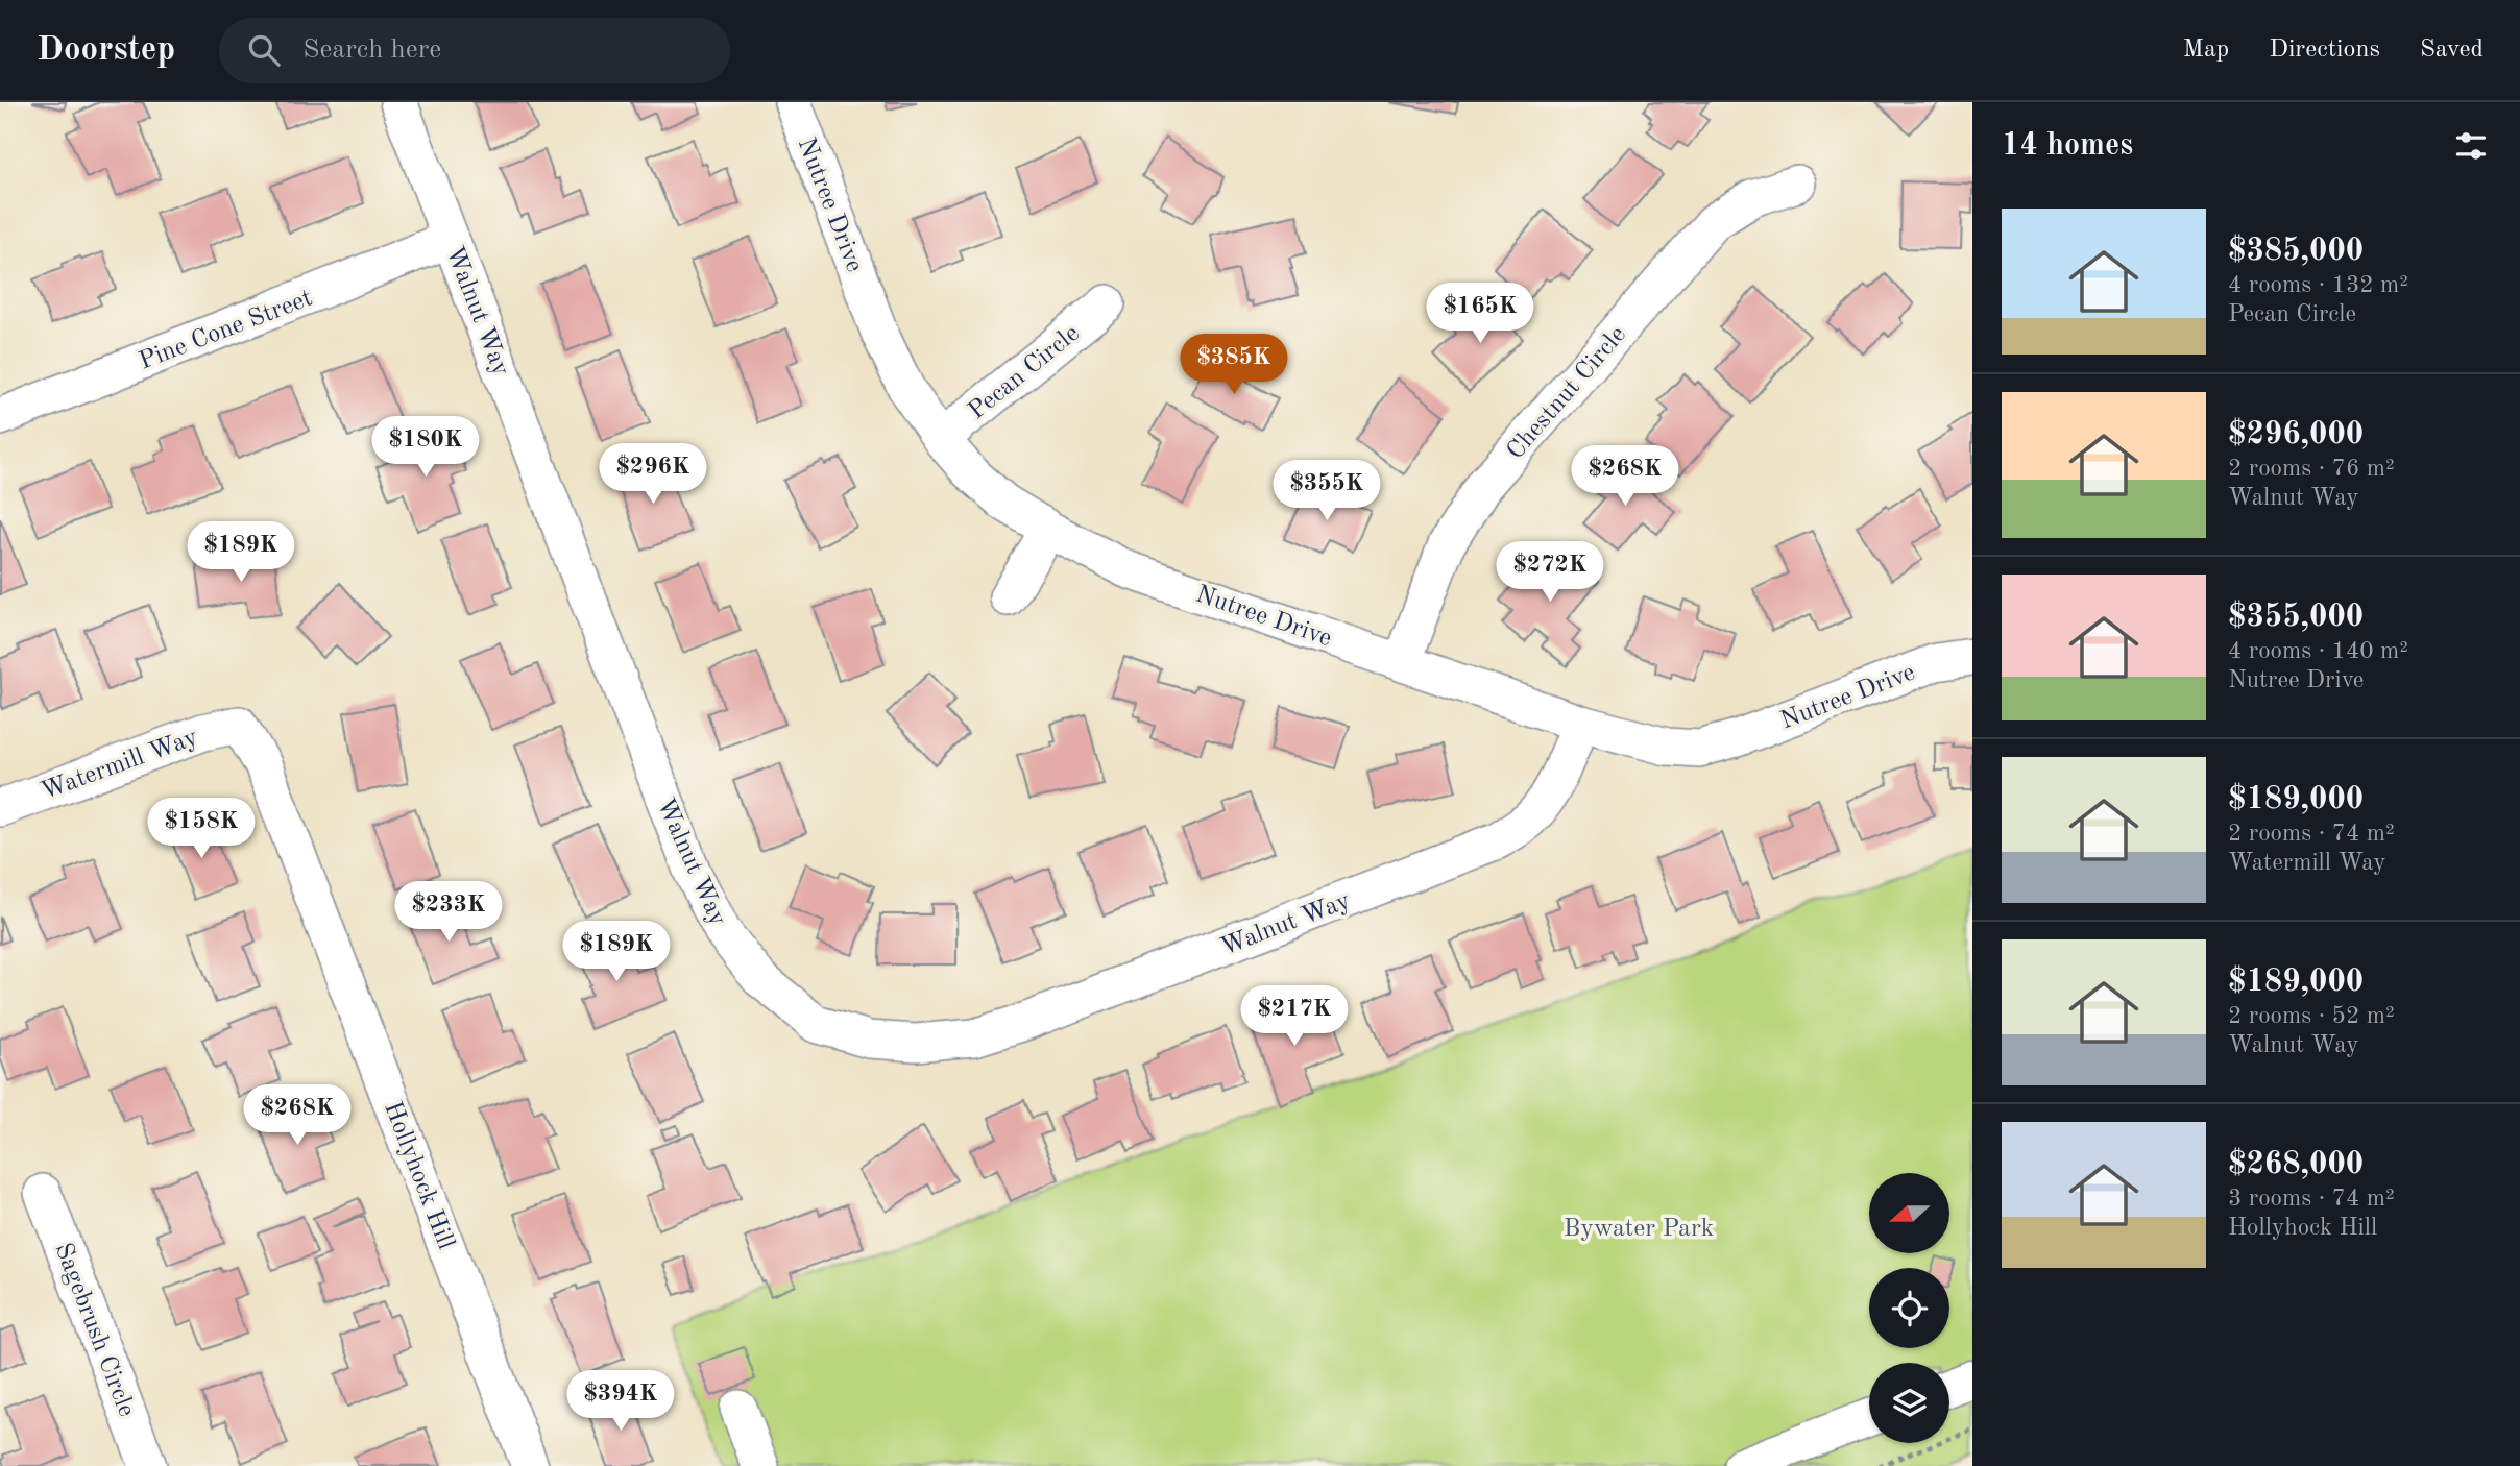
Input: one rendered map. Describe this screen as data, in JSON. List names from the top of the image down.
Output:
{
  "streets": {
    "street": [
      "Nutree Drive",
      "Walnut Way",
      "Pine Cone Street",
      "Pecan Circle",
      "Chestnut Circle",
      "Watermill Way",
      "Hollyhock Hill",
      "Sagebrush Circle"
    ]
  },
  "crossings": [
    ["Nutree Drive", "Walnut Way"],
    ["Nutree Drive", "Pecan Circle"],
    ["Nutree Drive", "Chestnut Circle"],
    ["Walnut Way", "Pine Cone Street"],
    ["Watermill Way", "Hollyhock Hill"]
  ],
  "parks": ["Bywater Park"],
  "north": "left",
  "page": {
    "header": "Doorstep",
    "search": "Search here",
    "nav": ["Map", "Directions", "Saved"],
    "heading": "14 homes",
    "list": [
      {
        "name": "$385,000",
        "note": "4 rooms · 132 m² · Pecan Circle"
      },
      {
        "name": "$296,000",
        "note": "2 rooms · 76 m² · Walnut Way"
      },
      {
        "name": "$355,000",
        "note": "4 rooms · 140 m² · Nutree Drive"
      },
      {
        "name": "$189,000",
        "note": "2 rooms · 74 m² · Watermill Way"
      },
      {
        "name": "$189,000",
        "note": "2 rooms · 52 m² · Walnut Way"
      },
      {
        "name": "$268,000",
        "note": "3 rooms · 74 m² · Hollyhock Hill"
      }
    ],
    "price": [
      "$165K",
      "$385K",
      "$180K",
      "$296K",
      "$268K",
      "$355K",
      "$189K",
      "$272K",
      "$158K",
      "$233K",
      "$189K",
      "$217K",
      "$268K",
      "$394K"
    ]
  }
}
